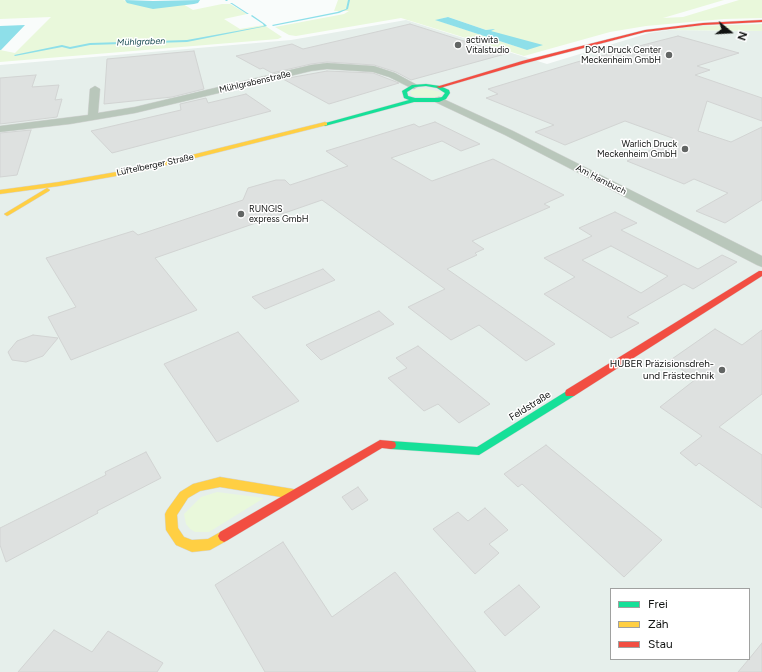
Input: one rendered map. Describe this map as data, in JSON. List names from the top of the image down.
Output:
{
  "streets": {
    "main road": ["Lüftelberger Straße", "Feldstraße"],
    "street": ["Mühlgrabenstraße", "Am Hambuch"]
  },
  "crossings": [
    ["Lüftelberger Straße", "Am Hambuch"]
  ],
  "water": ["Mühlgraben"],
  "places": [
    "actiwita Vitalstudio",
    "DCM Druck Center Meckenheim GmbH",
    "Warlich Druck Meckenheim GmbH",
    "RUNGIS express GmbH",
    "HUBER Präzisionsdreh- und Frästechnik"
  ],
  "legend": ["Frei", "Zäh", "Stau"],
  "north": "right"
}
